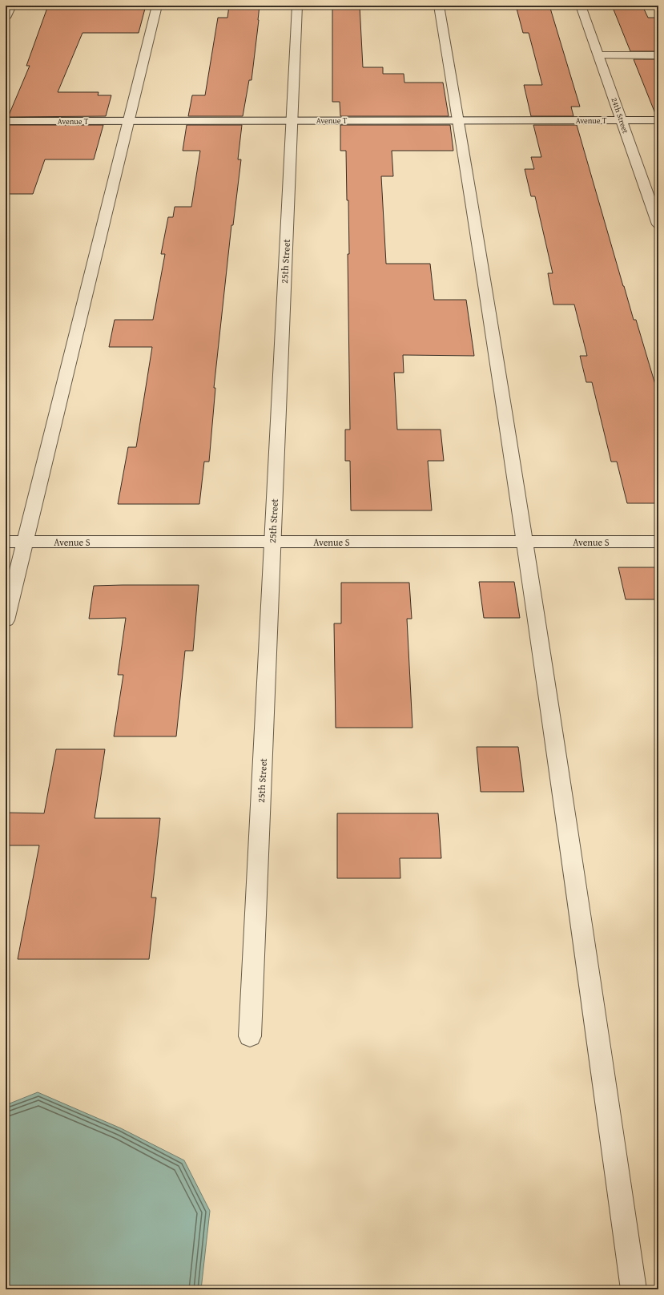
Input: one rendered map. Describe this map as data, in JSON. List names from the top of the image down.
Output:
{
  "streets": {
    "street": [
      "24th Street",
      "Avenue T",
      "25th Street",
      "Avenue S"
    ]
  },
  "crossings": [
    ["24th Street", "Avenue T"],
    ["Avenue T", "25th Street"],
    ["25th Street", "Avenue S"]
  ]
}
